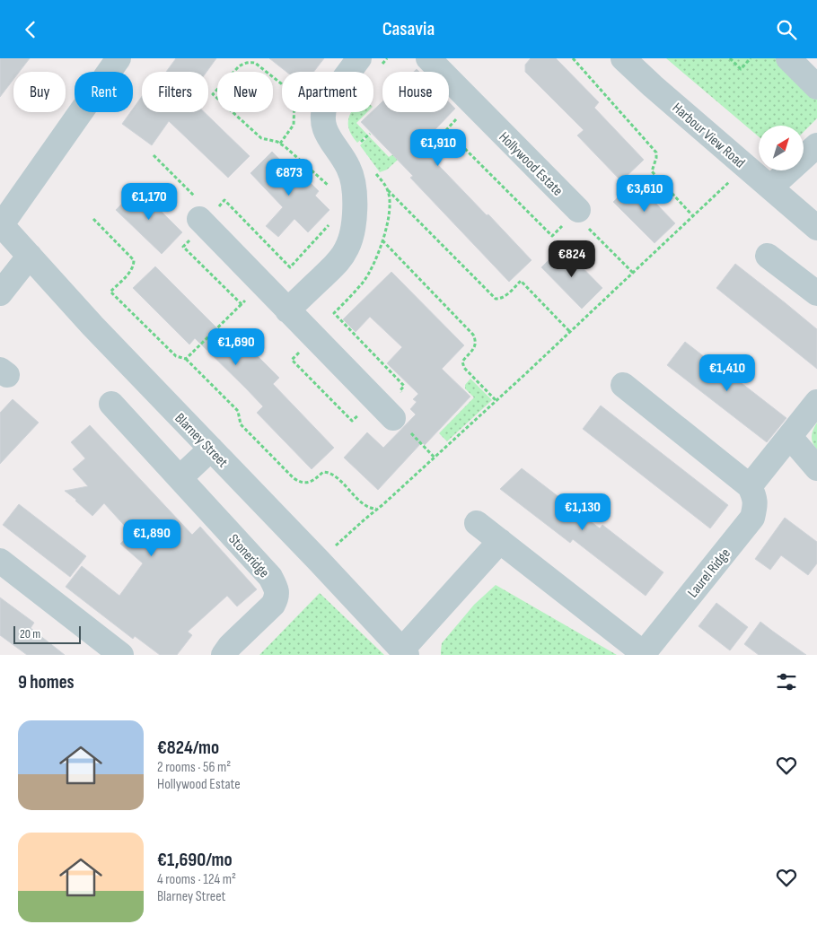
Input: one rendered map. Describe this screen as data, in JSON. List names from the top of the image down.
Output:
{
  "streets": {
    "street": [
      "Harbour View Road",
      "Hollywood Estate",
      "Blarney Street",
      "Stoneridge",
      "Laurel Ridge"
    ]
  },
  "scale_bar": "20 m",
  "north": "top right",
  "page": {
    "header": "Casavia",
    "chip": [
      "Buy",
      "Rent",
      "Filters",
      "New",
      "Apartment",
      "House"
    ],
    "price": [
      "€1,910",
      "€873",
      "€3,610",
      "€1,170",
      "€824",
      "€1,690",
      "€1,410",
      "€1,130",
      "€1,890"
    ],
    "scale": "20 m",
    "heading": "9 homes",
    "list": [
      {
        "name": "€824/mo",
        "note": "2 rooms · 56 m² · Hollywood Estate"
      },
      {
        "name": "€1,690/mo",
        "note": "4 rooms · 124 m² · Blarney Street"
      }
    ]
  }
}
